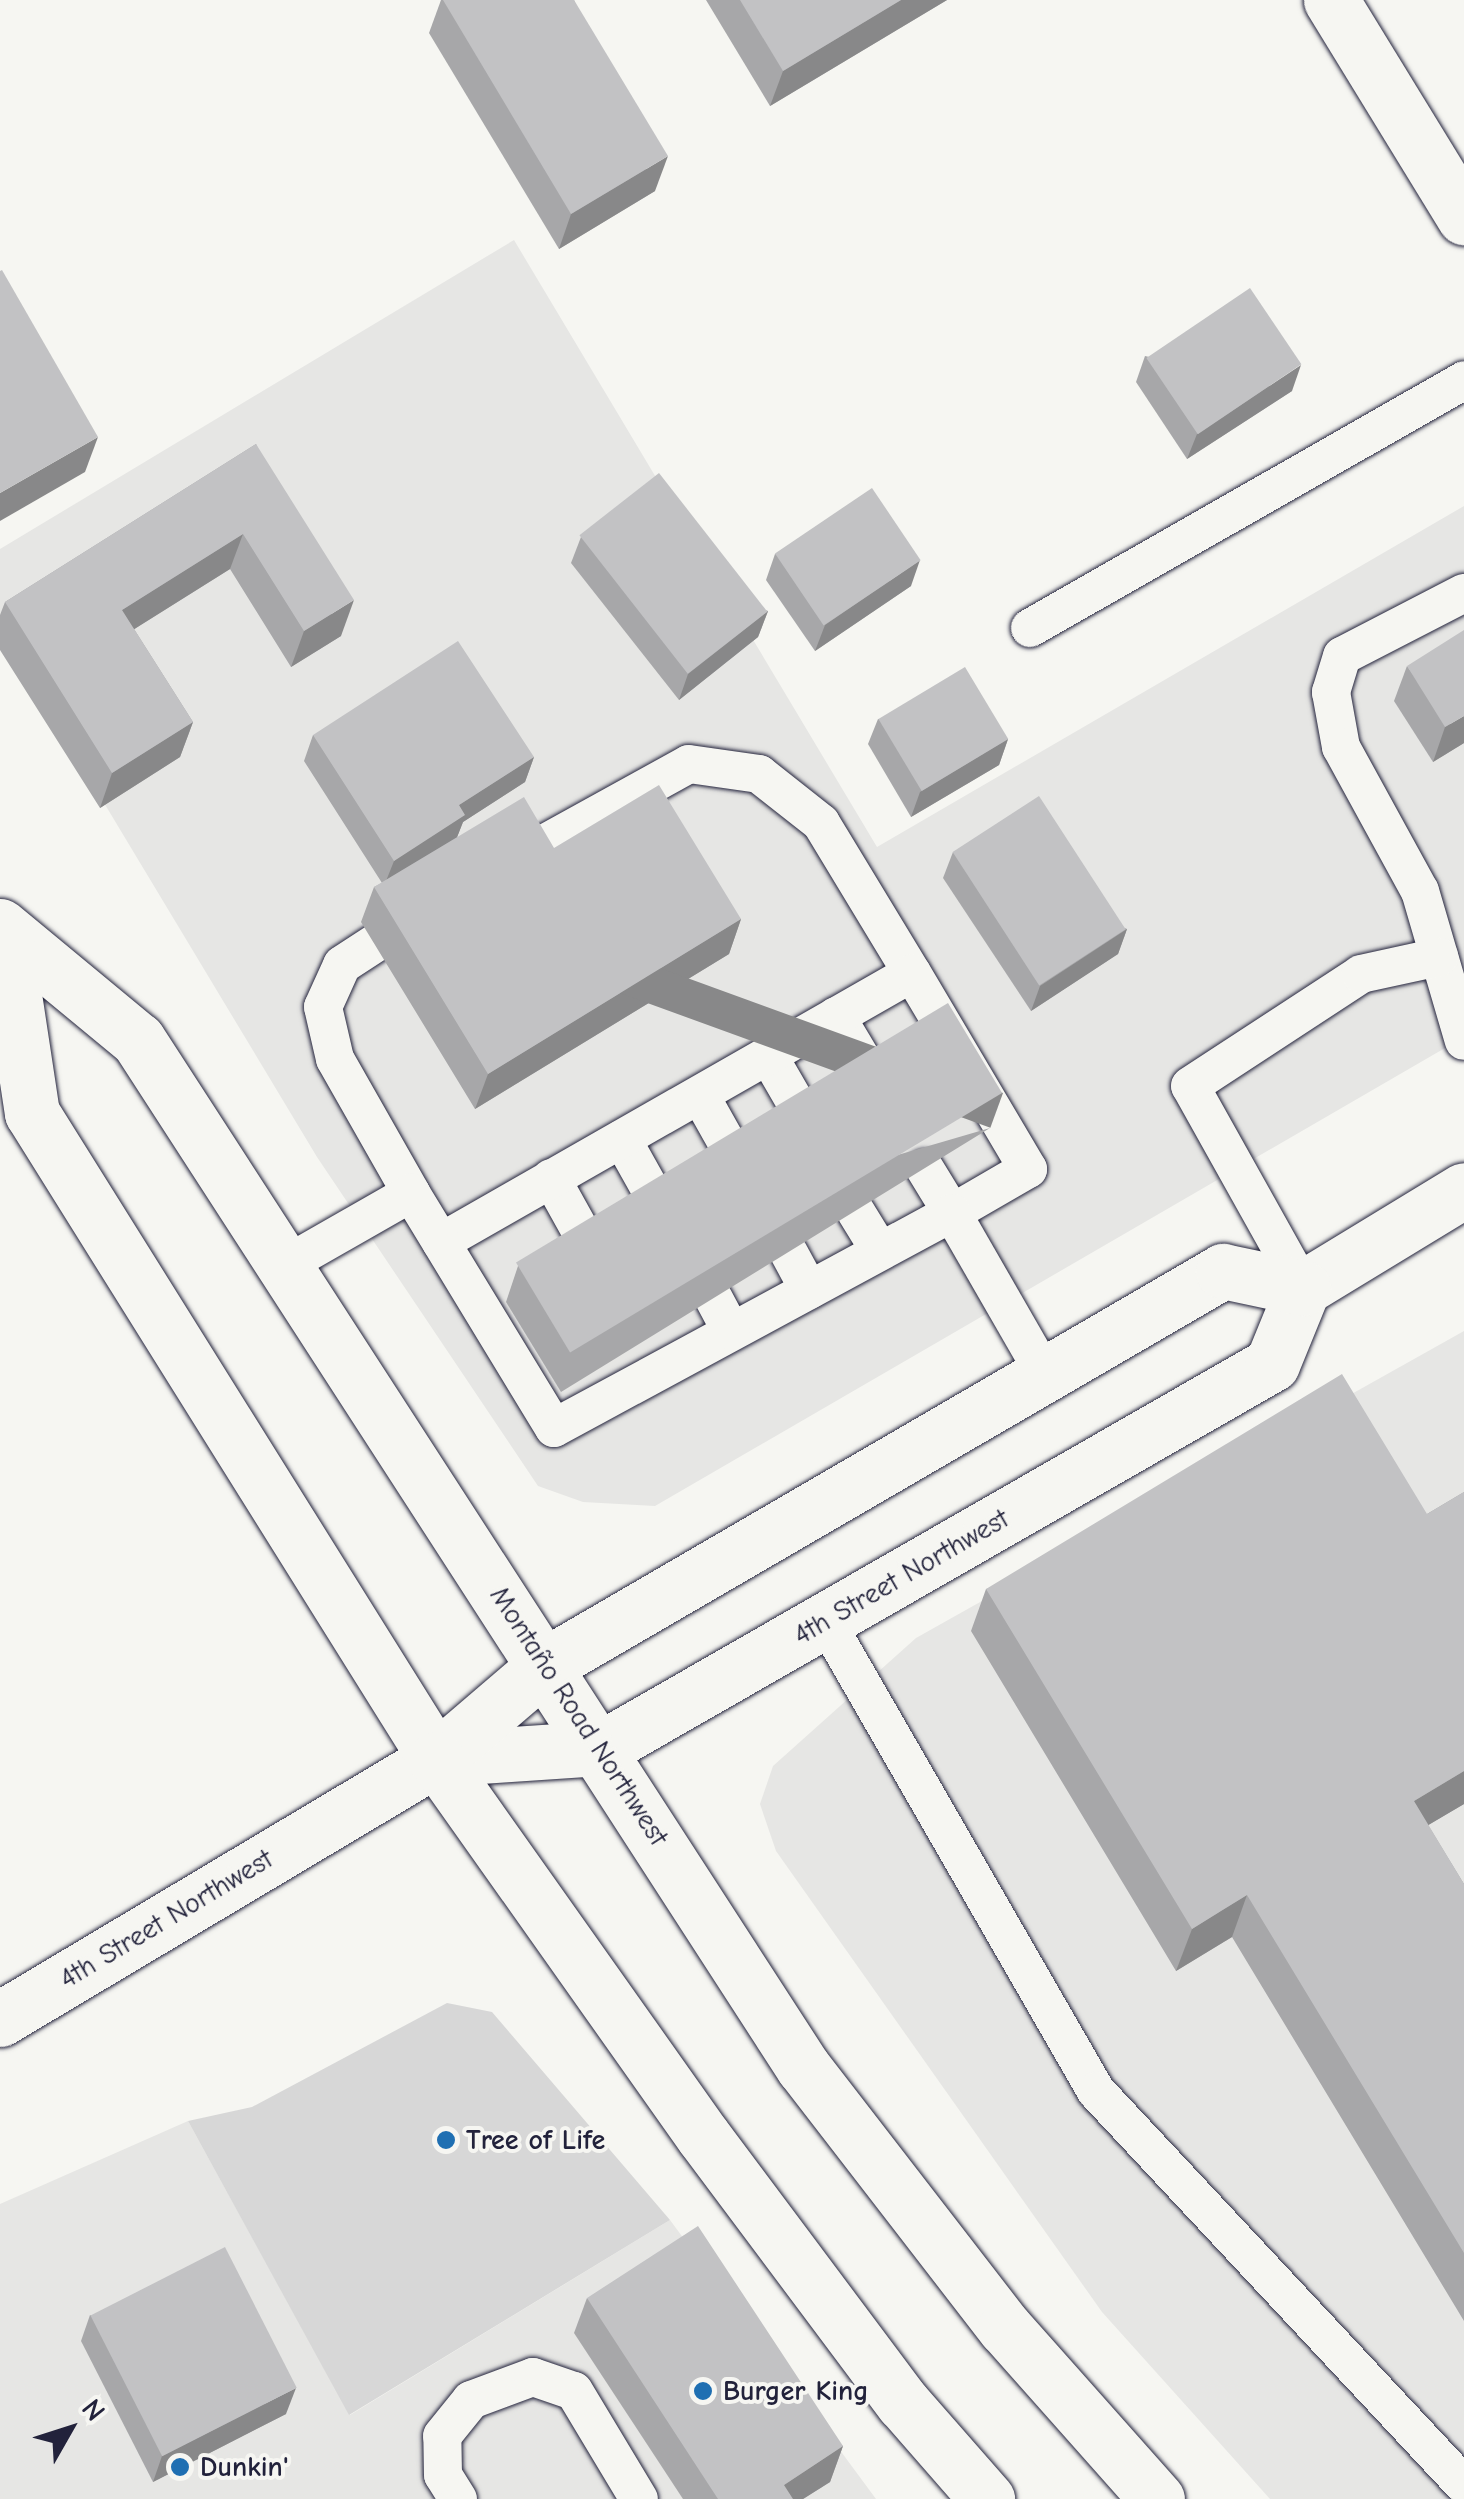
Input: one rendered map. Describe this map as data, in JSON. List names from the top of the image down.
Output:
{
  "streets": {
    "main road": ["4th Street Northwest", "Montaño Road Northwest"]
  },
  "crossings": [
    ["4th Street Northwest", "Montaño Road Northwest"]
  ],
  "places": ["Tree of Life", "Burger King", "Dunkin'"],
  "north": "top right"
}
